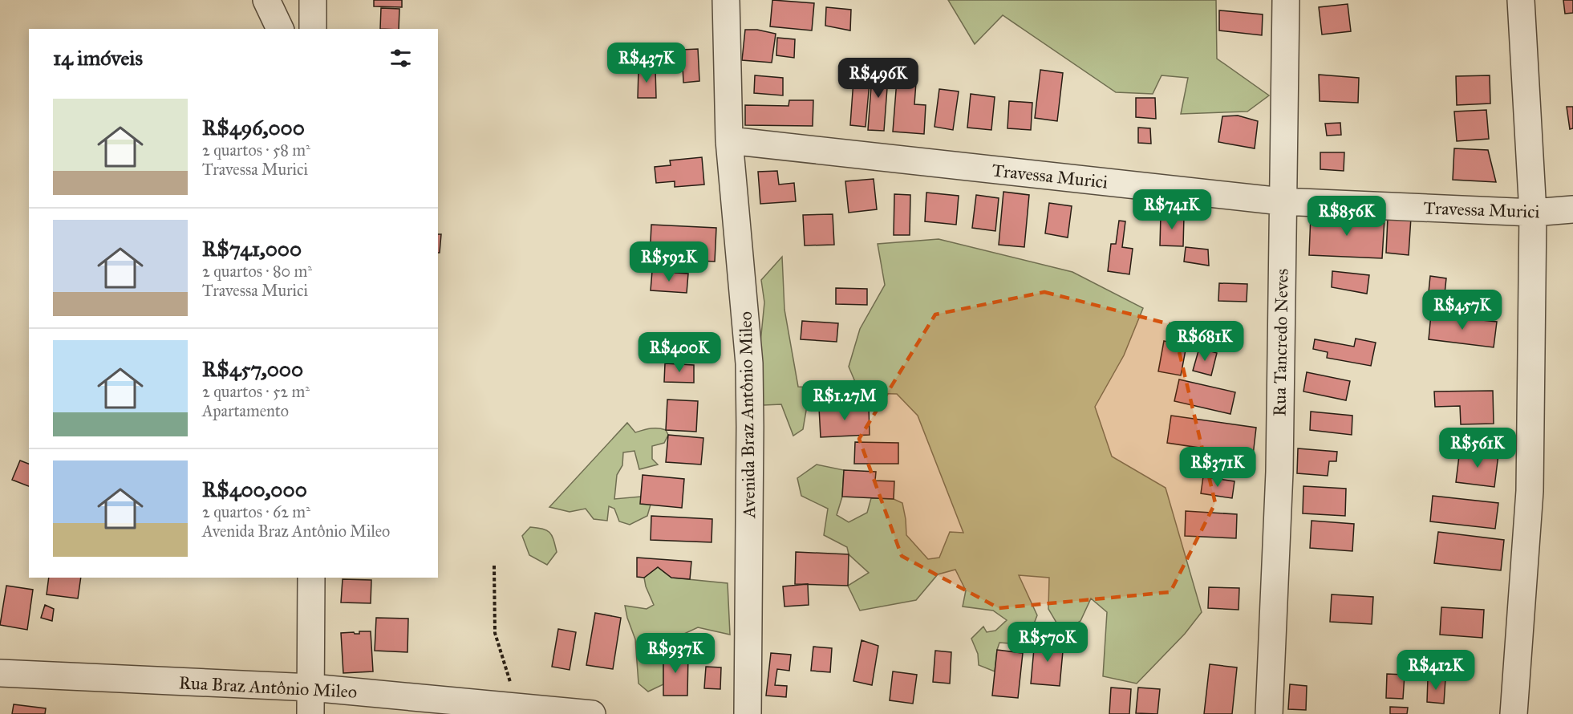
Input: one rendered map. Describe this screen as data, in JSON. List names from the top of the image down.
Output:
{
  "streets": {
    "street": [
      "Travessa Murici",
      "Rua Tancredo Neves",
      "Avenida Braz Antônio Mileo",
      "Rua Braz Antônio Mileo"
    ]
  },
  "crossings": [
    ["Travessa Murici", "Rua Tancredo Neves"],
    ["Travessa Murici", "Avenida Braz Antônio Mileo"]
  ],
  "page": {
    "heading": "14 imóveis",
    "price": [
      "R$437K",
      "R$496K",
      "R$741K",
      "R$856K",
      "R$592K",
      "R$457K",
      "R$681K",
      "R$400K",
      "R$1.27M",
      "R$561K",
      "R$371K",
      "R$570K",
      "R$937K",
      "R$412K"
    ],
    "list": [
      {
        "name": "R$496,000",
        "note": "2 quartos · 58 m² · Travessa Murici"
      },
      {
        "name": "R$741,000",
        "note": "2 quartos · 80 m² · Travessa Murici"
      },
      {
        "name": "R$457,000",
        "note": "2 quartos · 52 m² · Apartamento"
      },
      {
        "name": "R$400,000",
        "note": "2 quartos · 62 m² · Avenida Braz Antônio Mileo"
      }
    ]
  }
}
